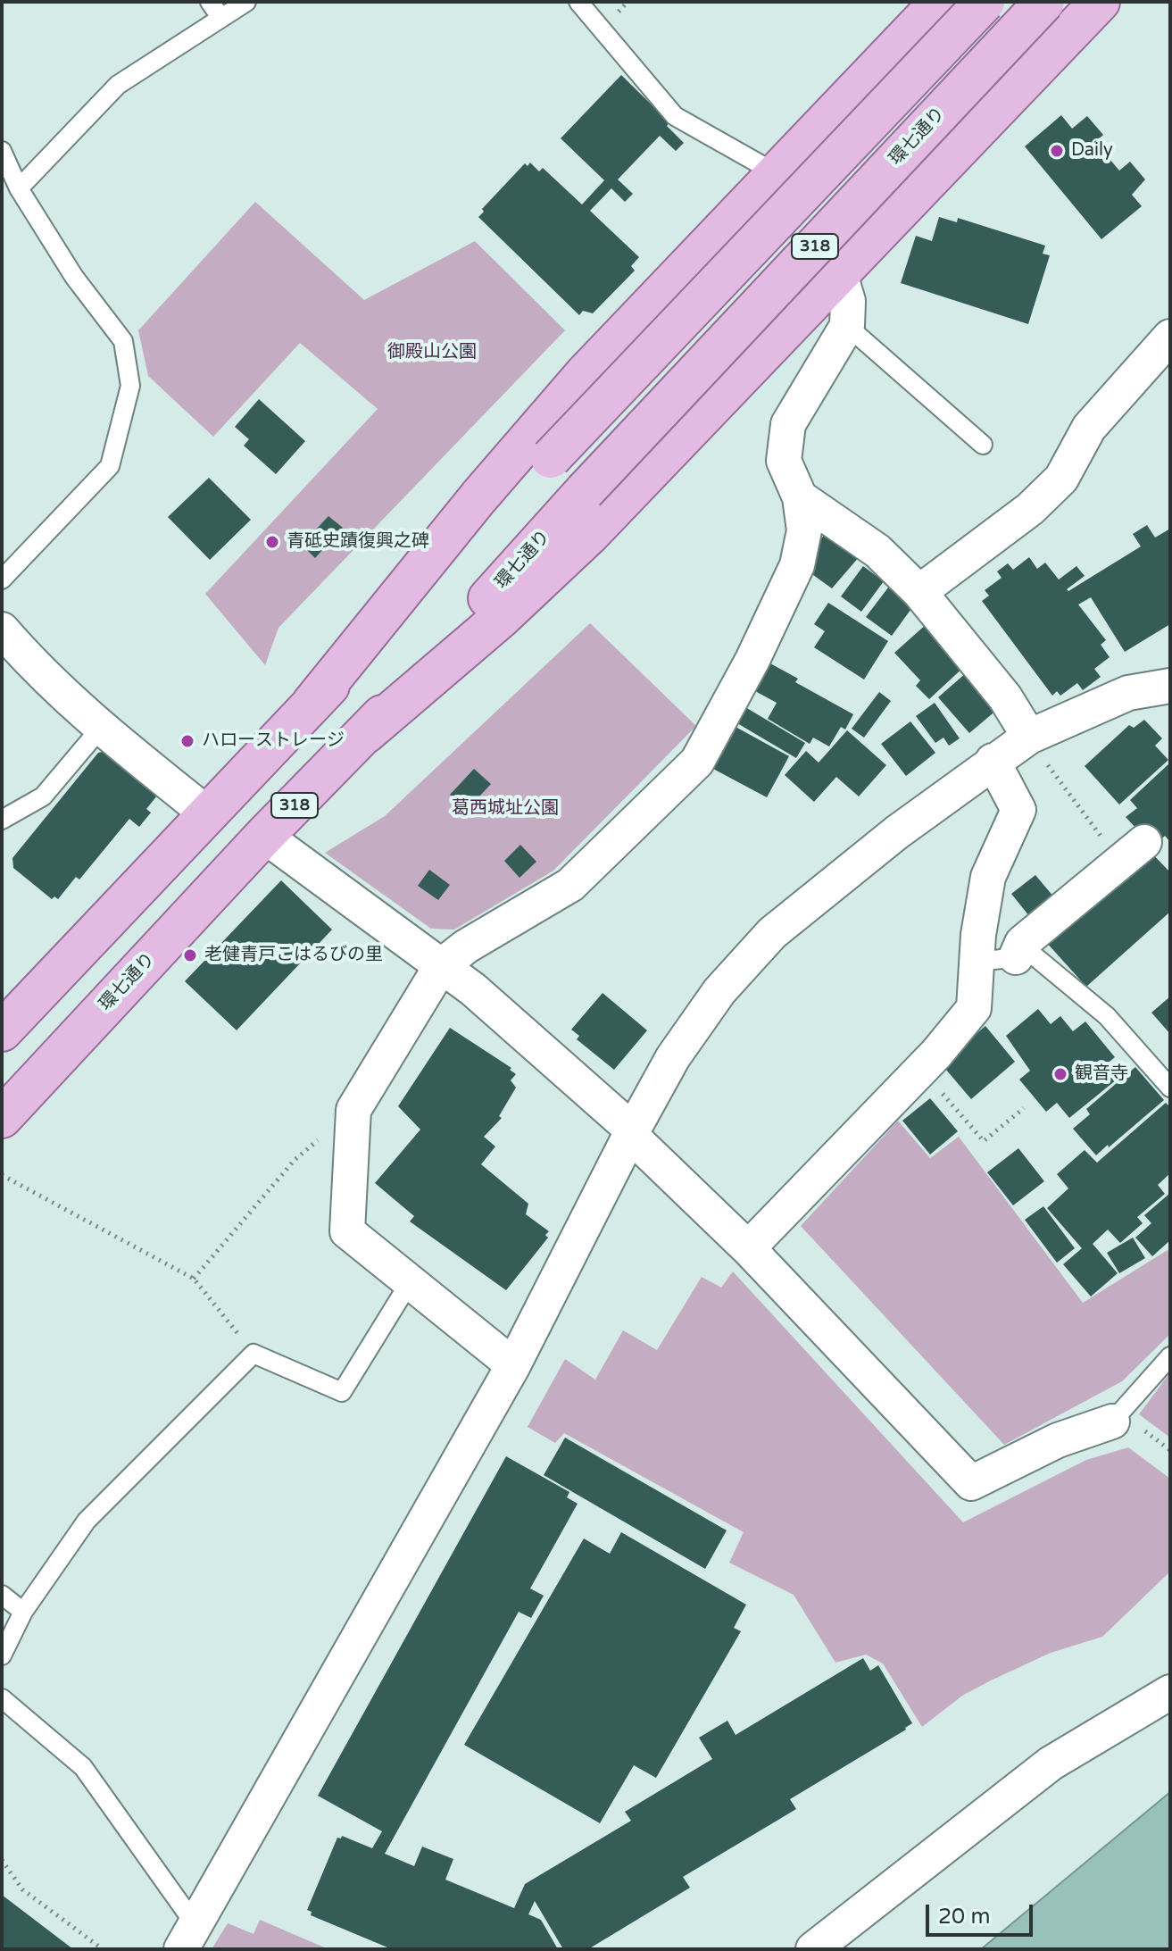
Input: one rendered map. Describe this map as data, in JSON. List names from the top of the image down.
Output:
{
  "streets": {
    "main road": ["環七通り", "318"]
  },
  "parks": ["御殿山公園", "葛西城址公園"],
  "places": [
    "Daily",
    "青砥史蹟復興之碑",
    "ハローストレージ",
    "老健青戸こはるびの里",
    "観音寺"
  ],
  "scale_bar": "20 m"
}
